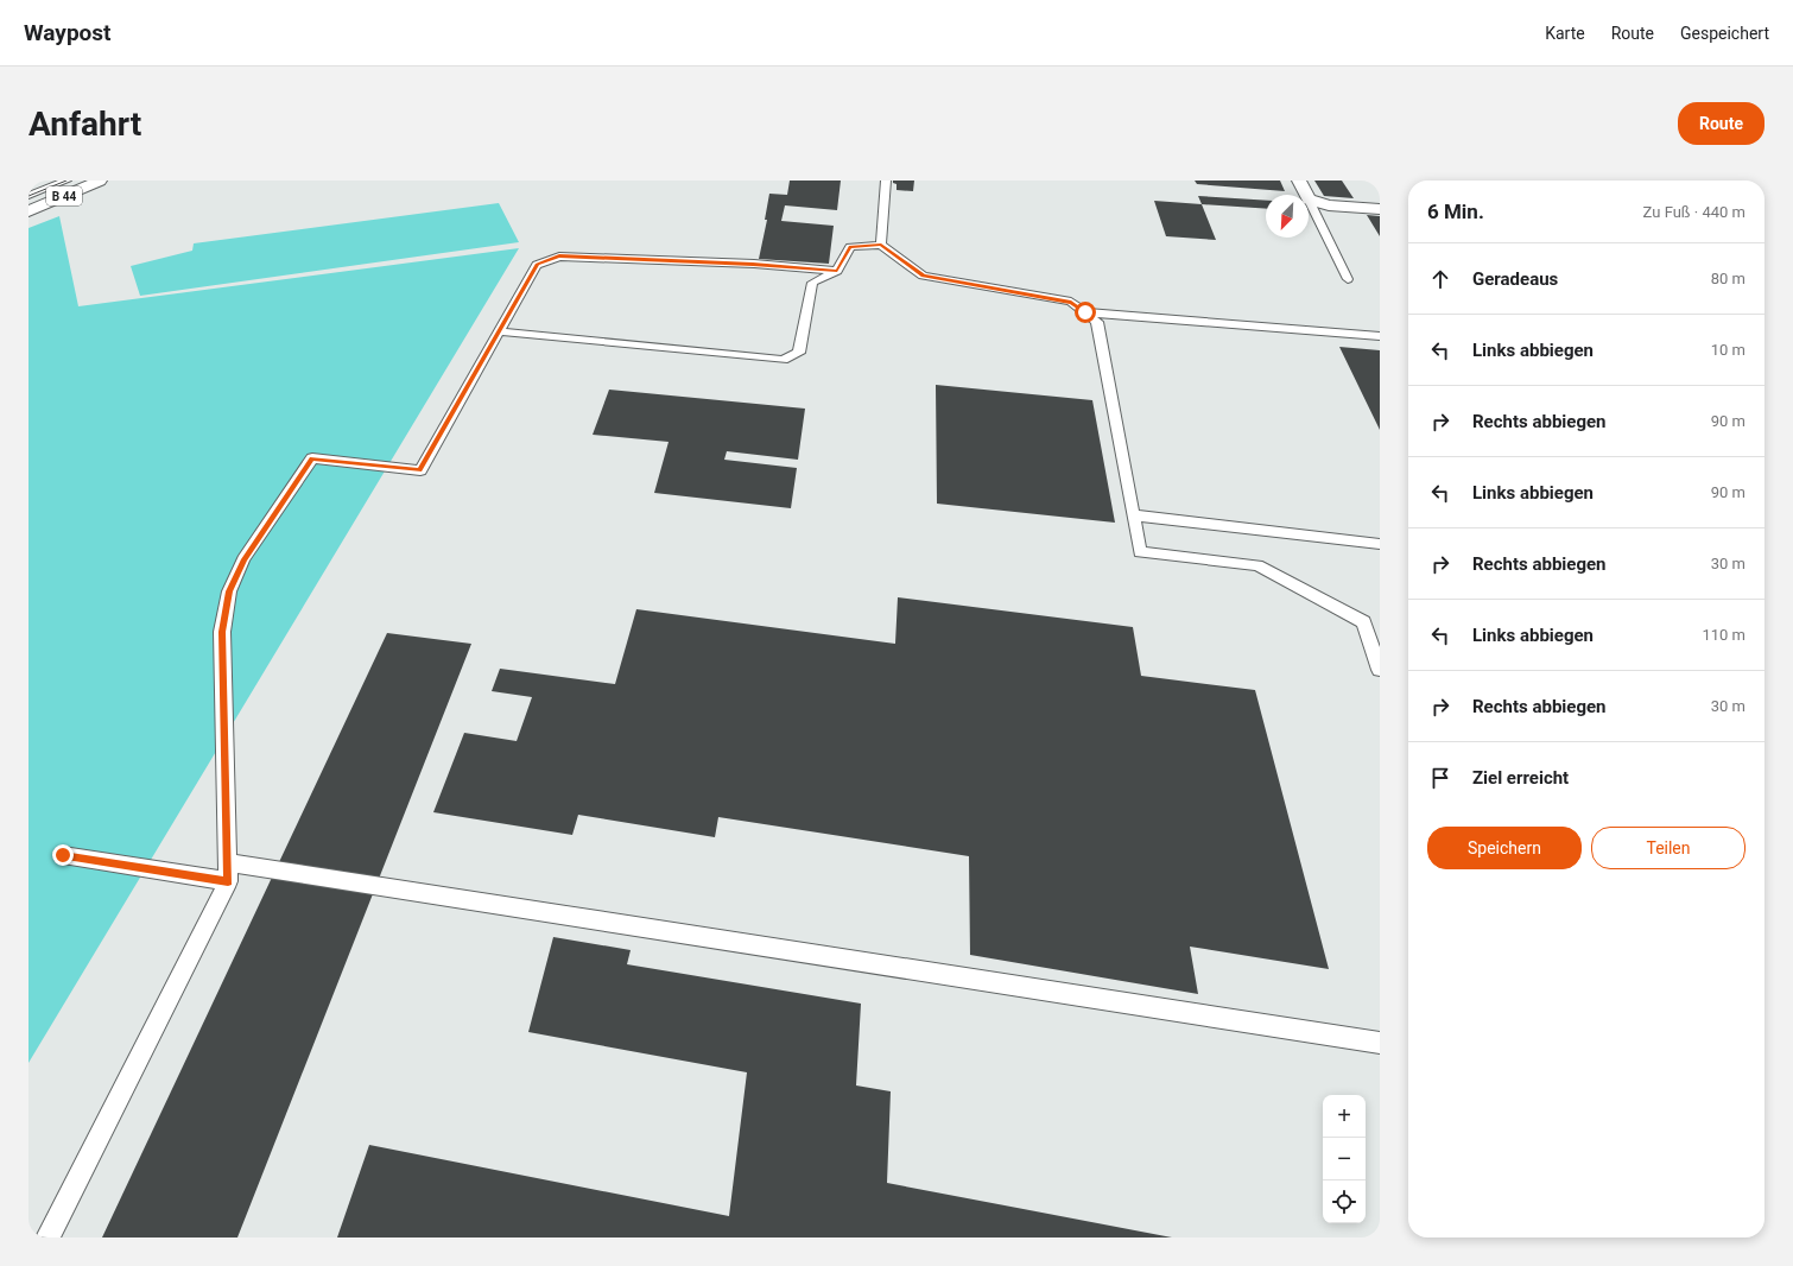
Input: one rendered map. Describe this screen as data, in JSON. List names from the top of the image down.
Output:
{
  "streets": {
    "street": ["B 44"]
  },
  "north": "bottom left",
  "page": {
    "header": "Waypost",
    "nav": ["Karte", "Route", "Gespeichert"],
    "buttons": [
      "Route",
      ["Speichern", "Teilen"]
    ],
    "title": "Anfahrt",
    "heading": ["6 Min.", "Zu Fuß · 440 m"],
    "list": [
      ["Geradeaus", "80 m"],
      ["Links abbiegen", "10 m"],
      ["Rechts abbiegen", "90 m"],
      ["Links abbiegen", "90 m"],
      ["Rechts abbiegen", "30 m"],
      ["Links abbiegen", "110 m"],
      ["Rechts abbiegen", "30 m"],
      "Ziel erreicht"
    ],
    "map_buttons": ["+", "−"]
  }
}
